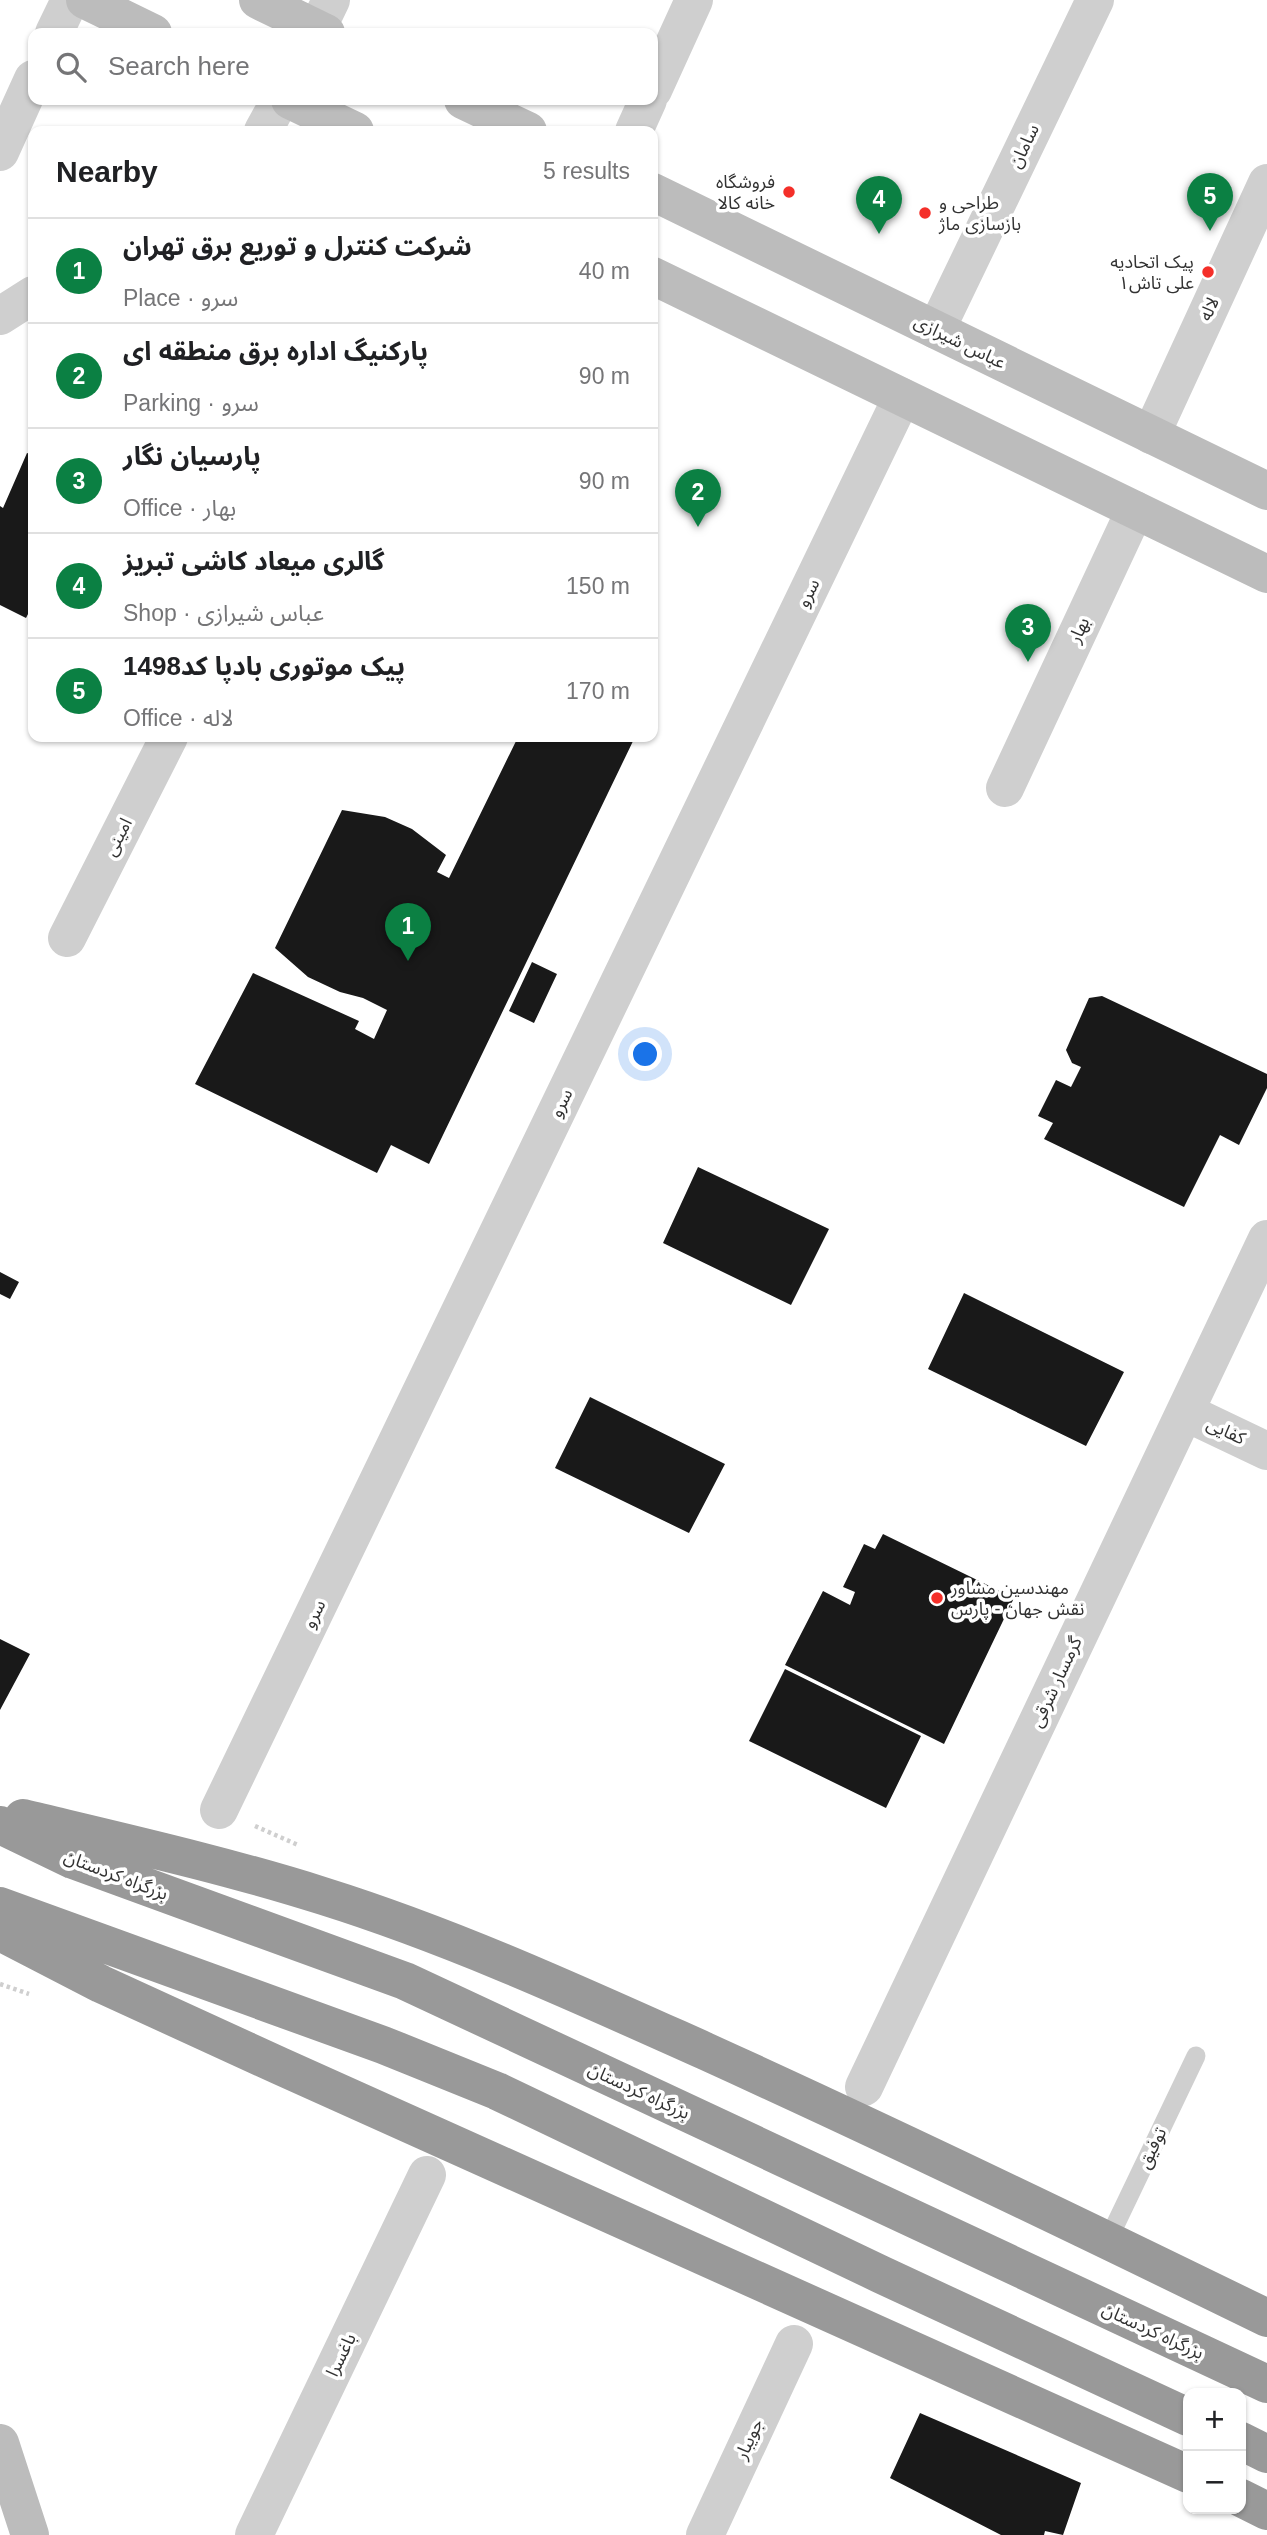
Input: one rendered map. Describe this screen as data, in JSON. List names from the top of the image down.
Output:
{
  "streets": {
    "highway": ["بزرگراه کردستان"],
    "main road": ["عباس شیرازی"],
    "street": [
      "سامان",
      "لاله",
      "سرو",
      "بهار",
      "امینی",
      "کفایی",
      "گرمسار شرقی",
      "باغسرا",
      "جویبار"
    ],
    "lane": ["توفیق"]
  },
  "crossings": [
    ["سامان", "عباس شیرازی"],
    ["لاله", "عباس شیرازی"],
    ["کفایی", "گرمسار شرقی"]
  ],
  "places": [
    "فروشگاه خانه کالا",
    "طراحی و بازسازی ماژ",
    "پیک اتحادیه علی تاش۱",
    "مهندسین مشاور نقش جهان - پارس"
  ],
  "page": {
    "search": "Search here",
    "heading": ["Nearby", "5 results"],
    "pins": [
      "5",
      "4",
      "2",
      "3",
      "1"
    ],
    "list": [
      {
        "mark": "1",
        "name": "شرکت کنترل و توریع برق تهران",
        "note": "Place · سرو",
        "value": "40 m"
      },
      {
        "mark": "2",
        "name": "پارکنیگ اداره برق منطقه ای",
        "note": "Parking · سرو",
        "value": "90 m"
      },
      {
        "mark": "3",
        "name": "پارسیان نگار",
        "note": "Office · بهار",
        "value": "90 m"
      },
      {
        "mark": "4",
        "name": "گالری میعاد کاشی تبریز",
        "note": "Shop · عباس شیرازی",
        "value": "150 m"
      },
      {
        "mark": "5",
        "name": "پیک موتوری بادپا کد1498",
        "note": "Office · لاله",
        "value": "170 m"
      }
    ],
    "map_buttons": ["+", "−"]
  }
}
